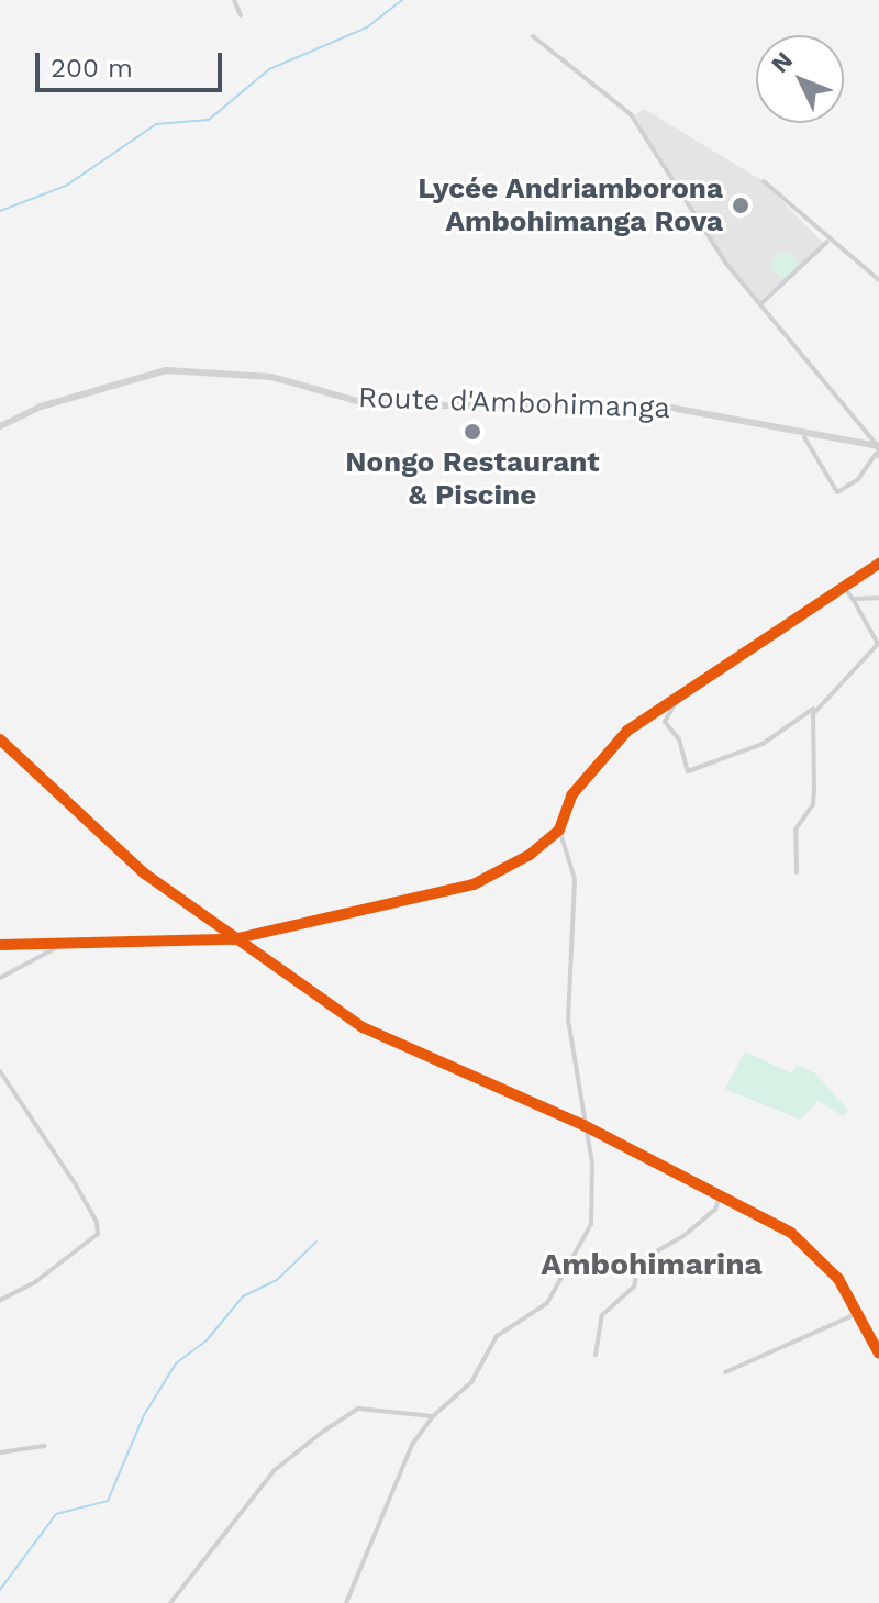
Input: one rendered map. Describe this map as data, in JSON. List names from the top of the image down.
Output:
{
  "streets": {
    "street": ["Route d'Ambohimanga"]
  },
  "districts": ["Ambohimarina"],
  "places": ["Lycée Andriamborona Ambohimanga Rova", "Nongo Restaurant & Piscine"],
  "scale_bar": "200 m",
  "north": "top left"
}
